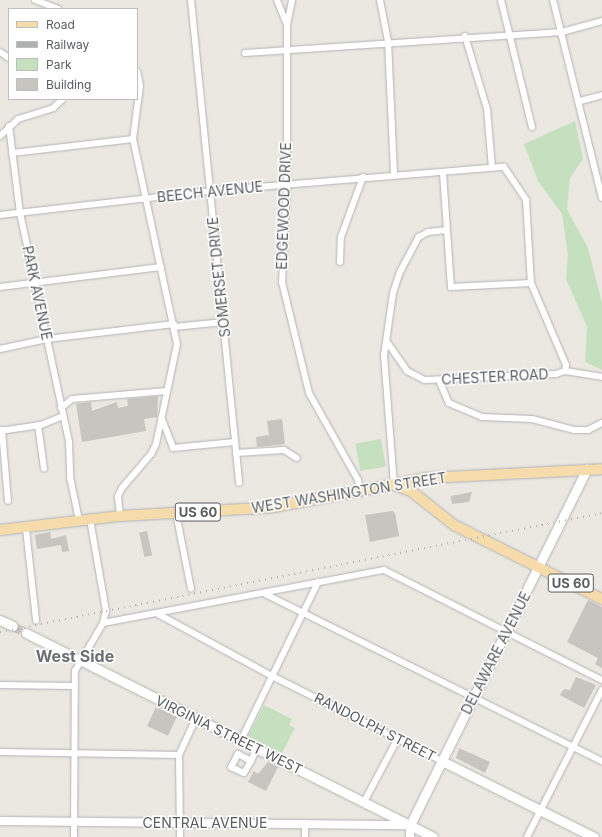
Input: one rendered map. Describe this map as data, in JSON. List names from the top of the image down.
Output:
{
  "streets": {
    "main road": [
      "WEST WASHINGTON STREET",
      "US 60",
      "DELAWARE AVENUE",
      "RANDOLPH STREET",
      "VIRGINIA STREET WEST"
    ],
    "street": [
      "BEECH AVENUE",
      "EDGEWOOD DRIVE",
      "SOMERSET DRIVE",
      "PARK AVENUE",
      "CHESTER ROAD",
      "CENTRAL AVENUE"
    ]
  },
  "crossings": [
    ["BEECH AVENUE", "EDGEWOOD DRIVE"],
    ["BEECH AVENUE", "SOMERSET DRIVE"],
    ["BEECH AVENUE", "PARK AVENUE"],
    ["BEECH AVENUE", "CHESTER ROAD"],
    ["EDGEWOOD DRIVE", "WEST WASHINGTON STREET"],
    ["PARK AVENUE", "WEST WASHINGTON STREET"],
    ["WEST WASHINGTON STREET", "US 60"],
    ["WEST WASHINGTON STREET", "DELAWARE AVENUE"],
    ["US 60", "DELAWARE AVENUE"],
    ["DELAWARE AVENUE", "RANDOLPH STREET"],
    ["DELAWARE AVENUE", "VIRGINIA STREET WEST"],
    ["DELAWARE AVENUE", "CENTRAL AVENUE"],
    ["VIRGINIA STREET WEST", "CENTRAL AVENUE"]
  ],
  "districts": ["West Side"],
  "legend": [
    "Road",
    "Railway",
    "Park",
    "Building"
  ]
}
